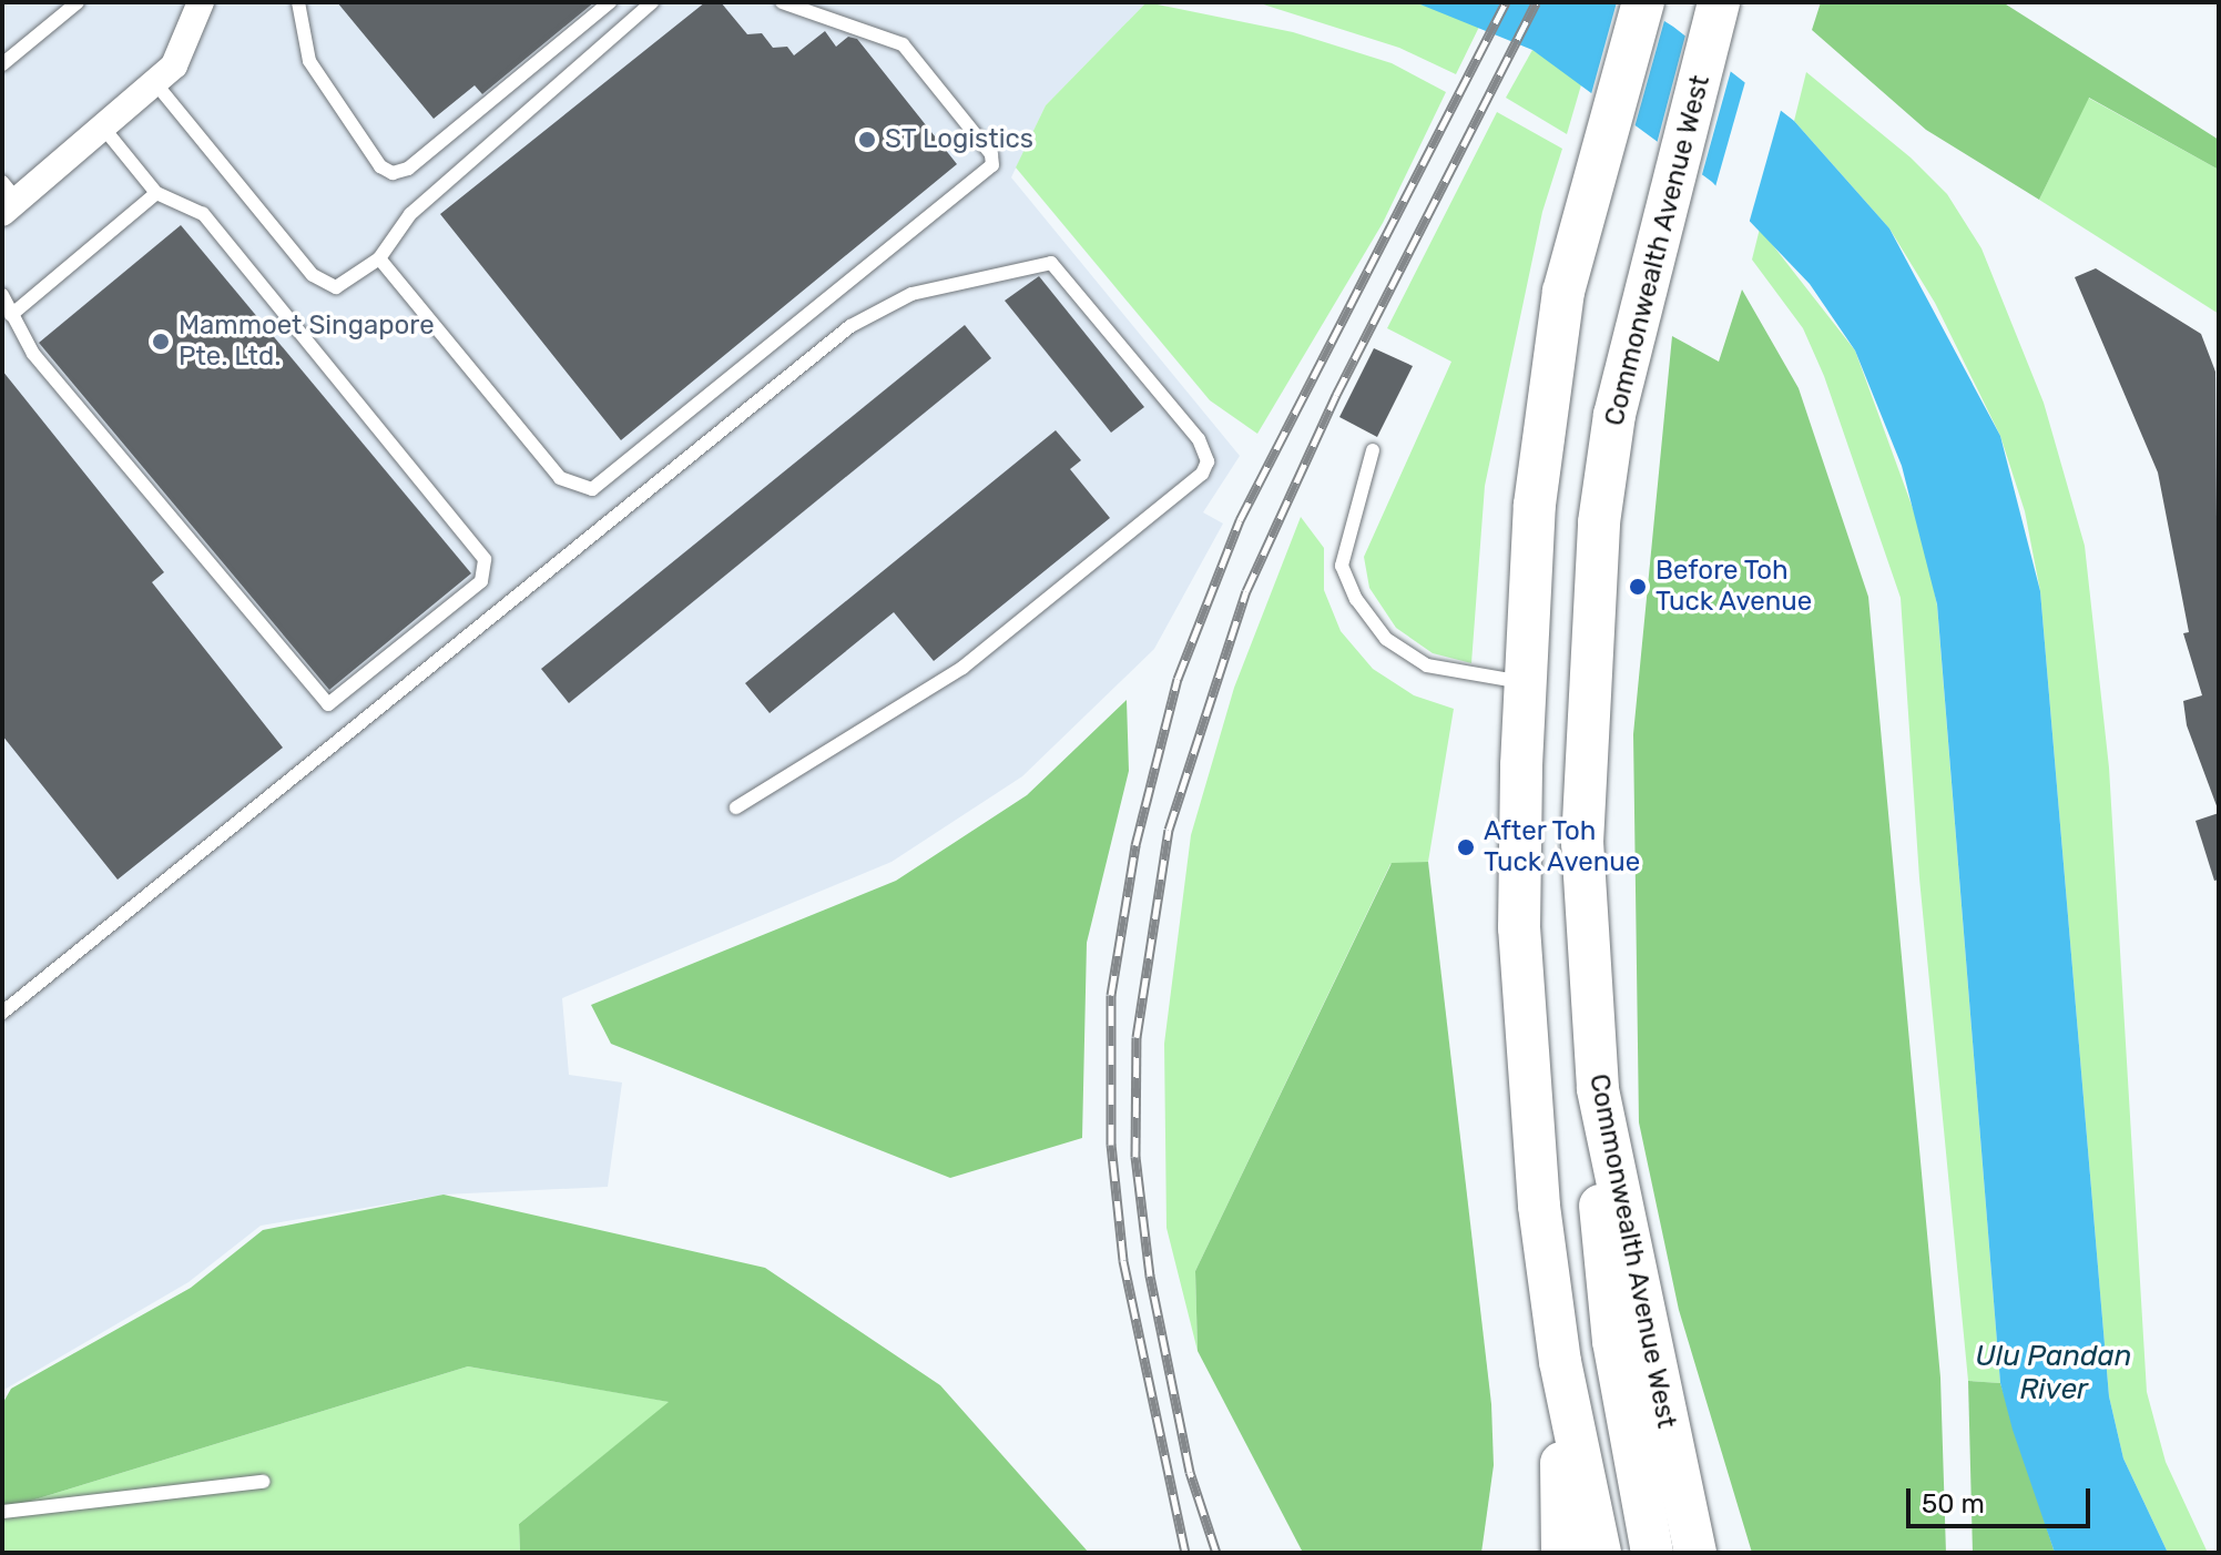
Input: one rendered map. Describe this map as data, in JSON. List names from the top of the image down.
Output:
{
  "streets": {
    "main road": ["Commonwealth Avenue West"]
  },
  "water": ["Ulu Pandan River"],
  "places": [
    "ST Logistics",
    "Mammoet Singapore Pte. Ltd.",
    "Before Toh Tuck Avenue",
    "After Toh Tuck Avenue"
  ],
  "scale_bar": "50 m"
}
